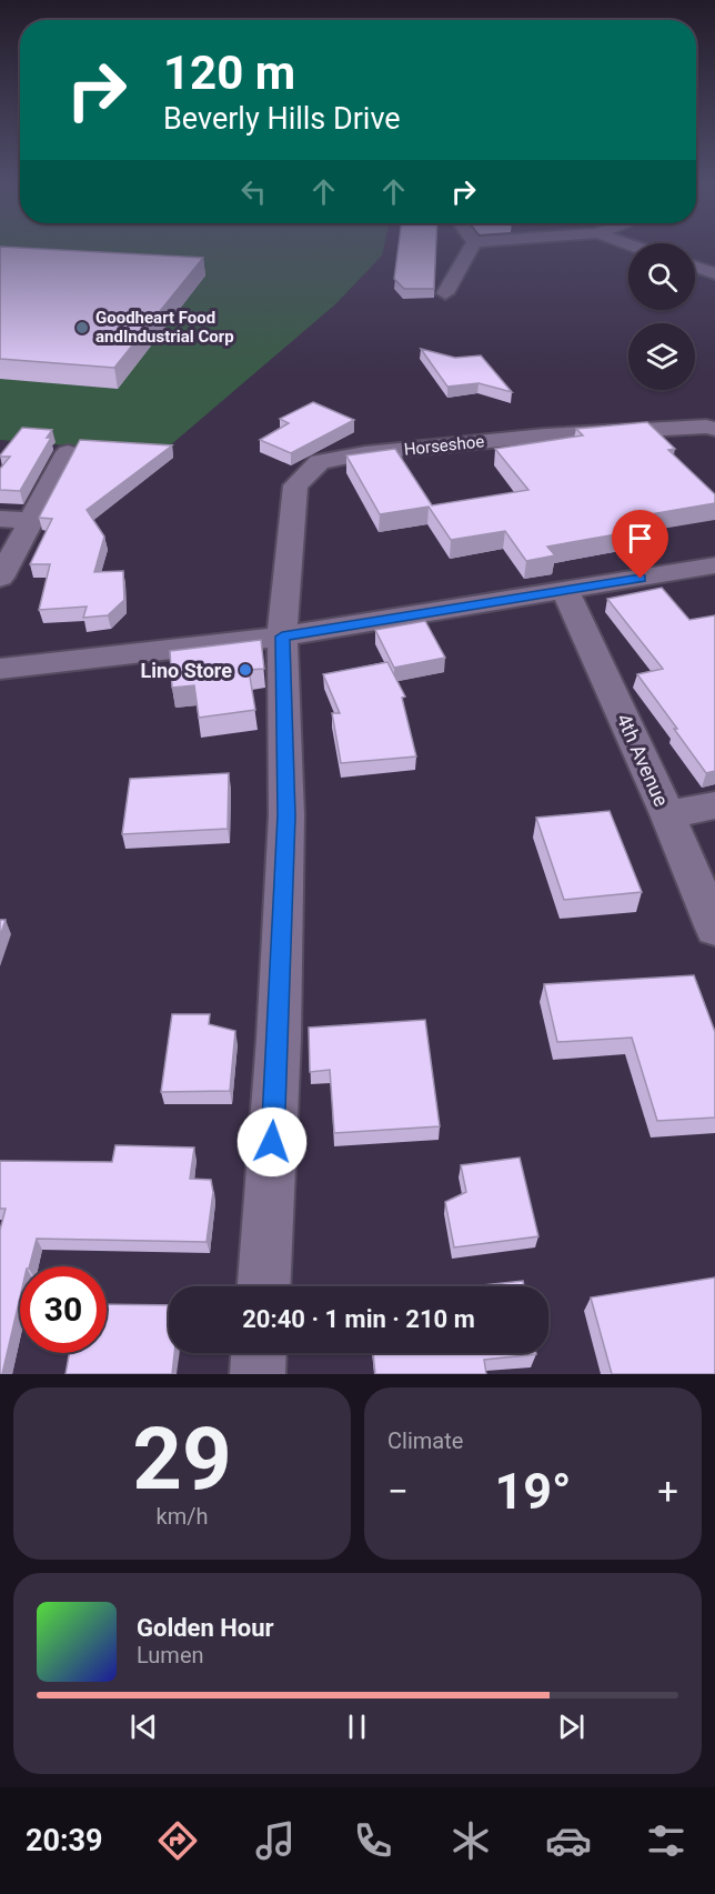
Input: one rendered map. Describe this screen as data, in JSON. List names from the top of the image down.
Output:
{
  "streets": {
    "street": ["Horseshoe", "4th Avenue"]
  },
  "places": ["Goodheart Food andIndustrial Corp", "Lino Store"],
  "page": {
    "turn": ["120 m", "Beverly Hills Drive"],
    "limit": "30",
    "trip": "20:40 · 1 min · 210 m",
    "tile": [
      ["29", "km/h"],
      "Climate"
    ],
    "heat": ["−", "19°", "+"],
    "song": ["Golden Hour", "Lumen"],
    "tabs": "20:39"
  }
}
